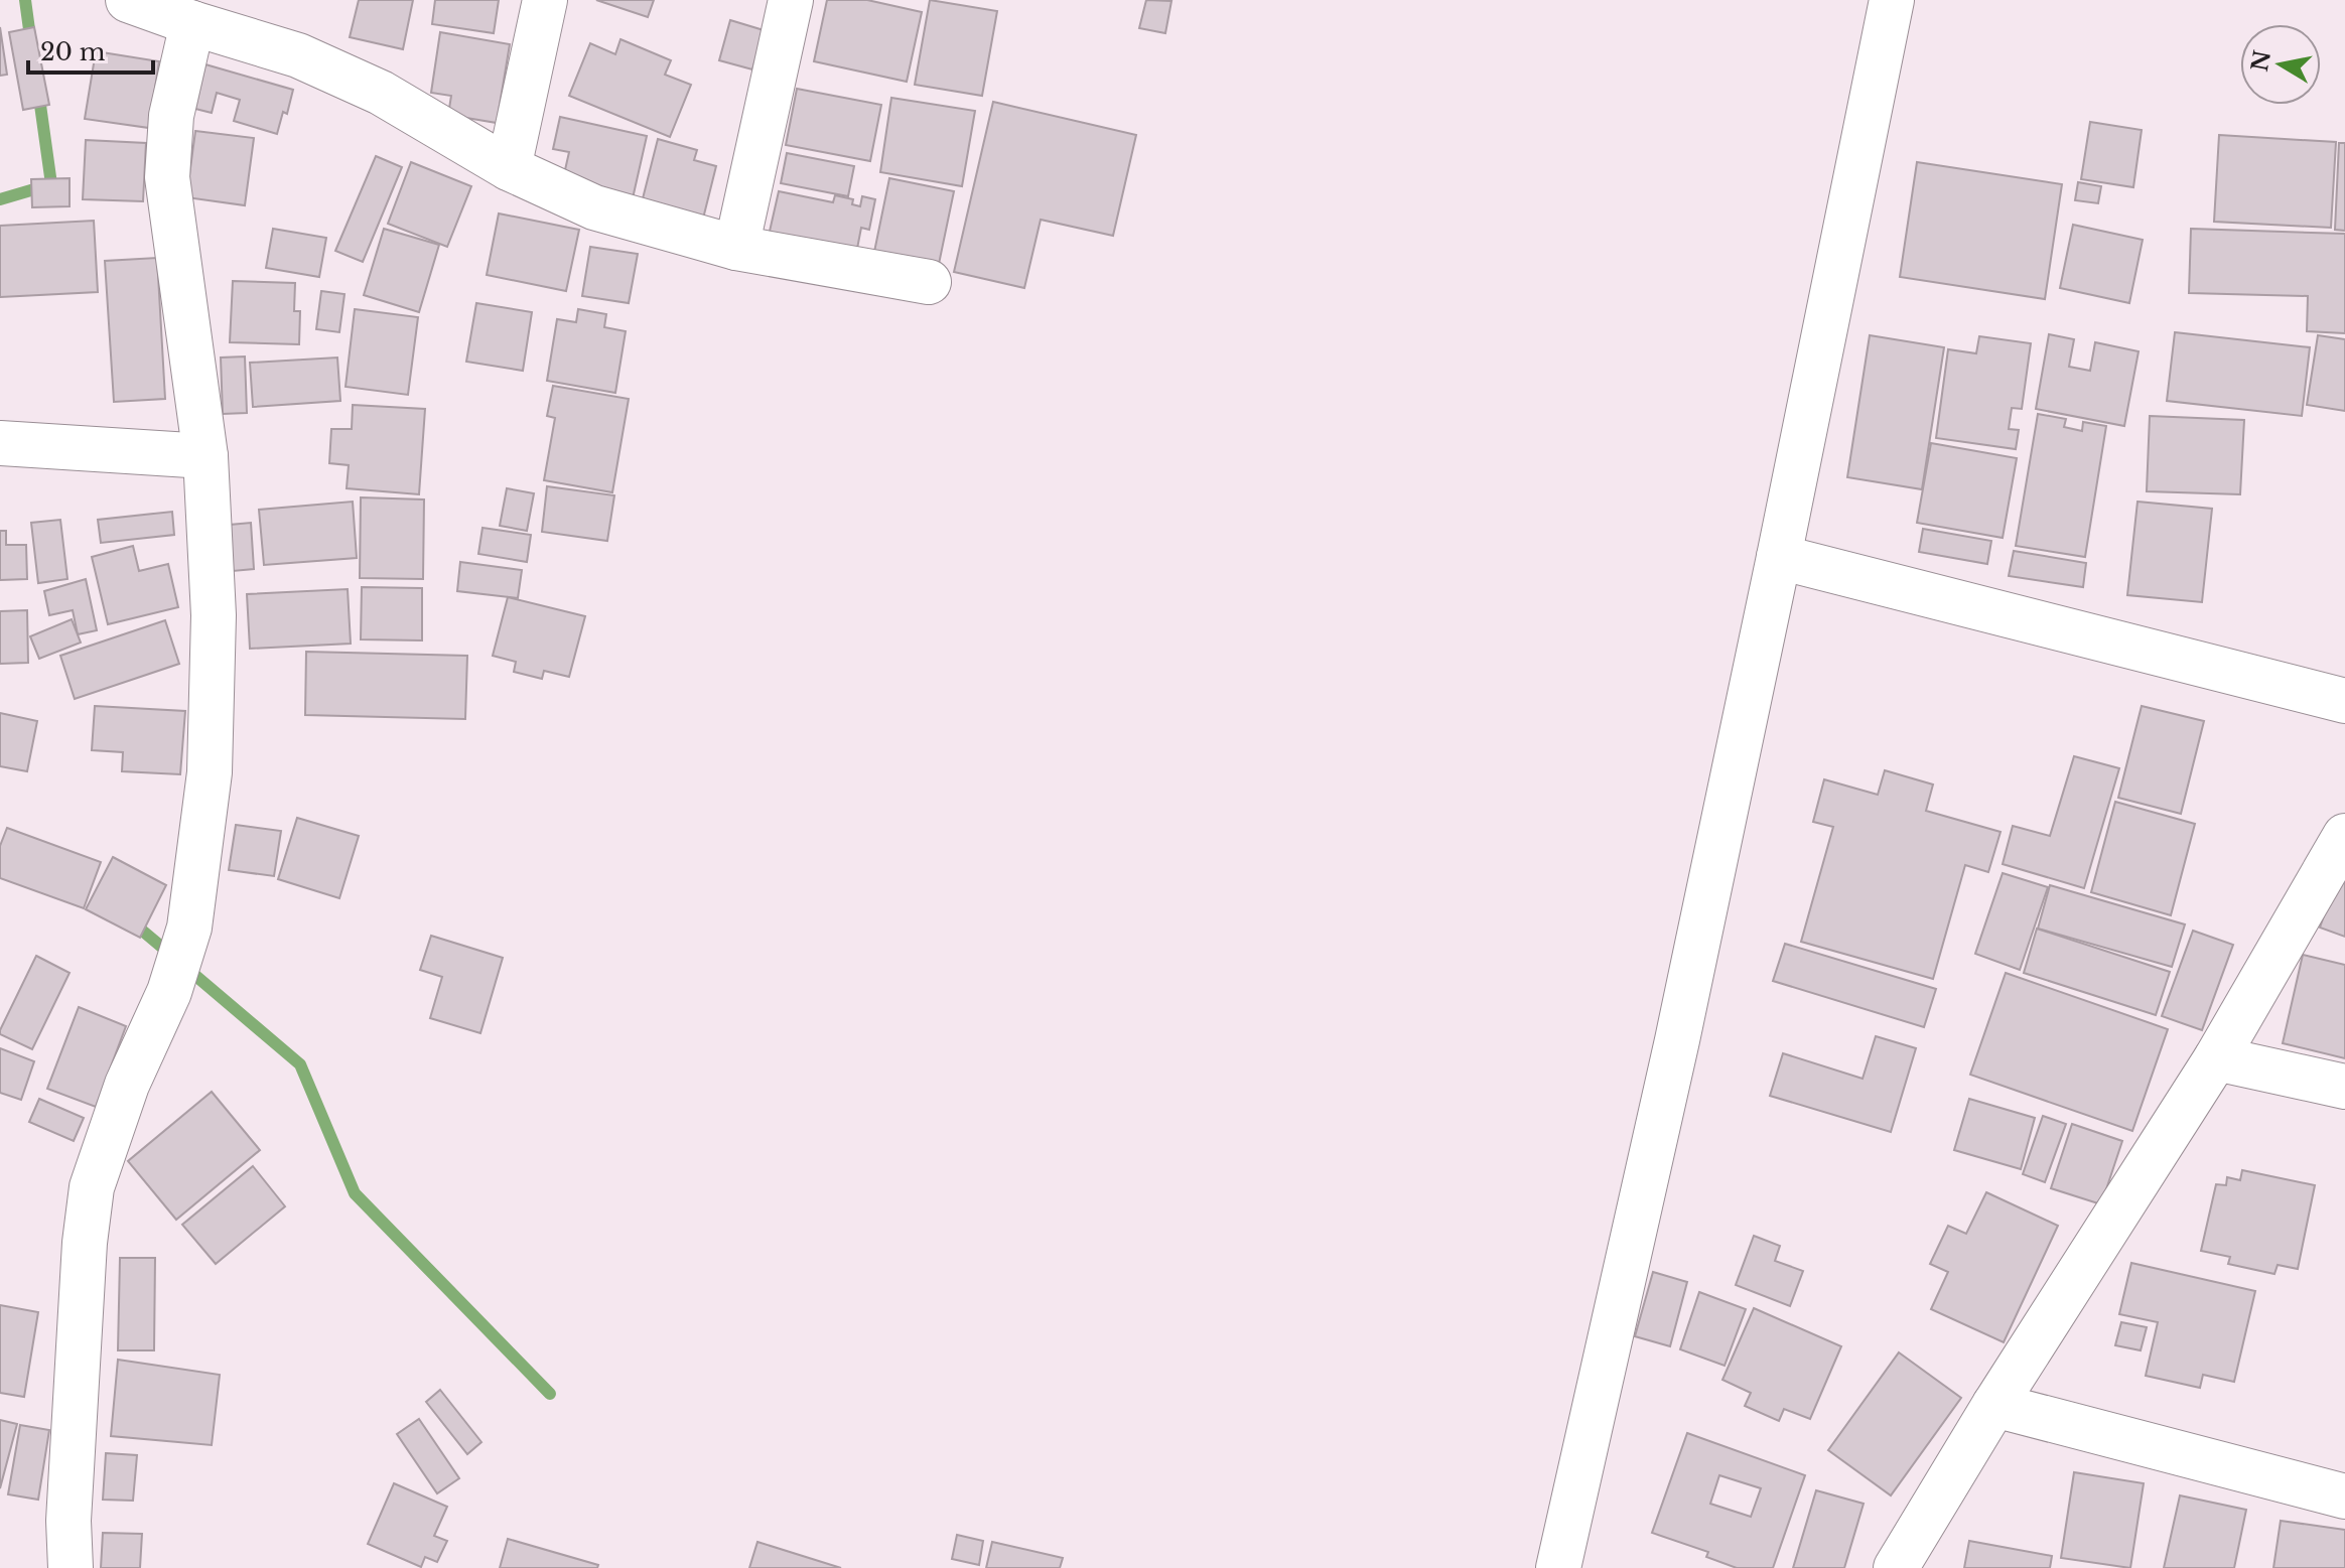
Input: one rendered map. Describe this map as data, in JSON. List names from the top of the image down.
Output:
{
  "scale_bar": "20 m",
  "north": "left"
}
